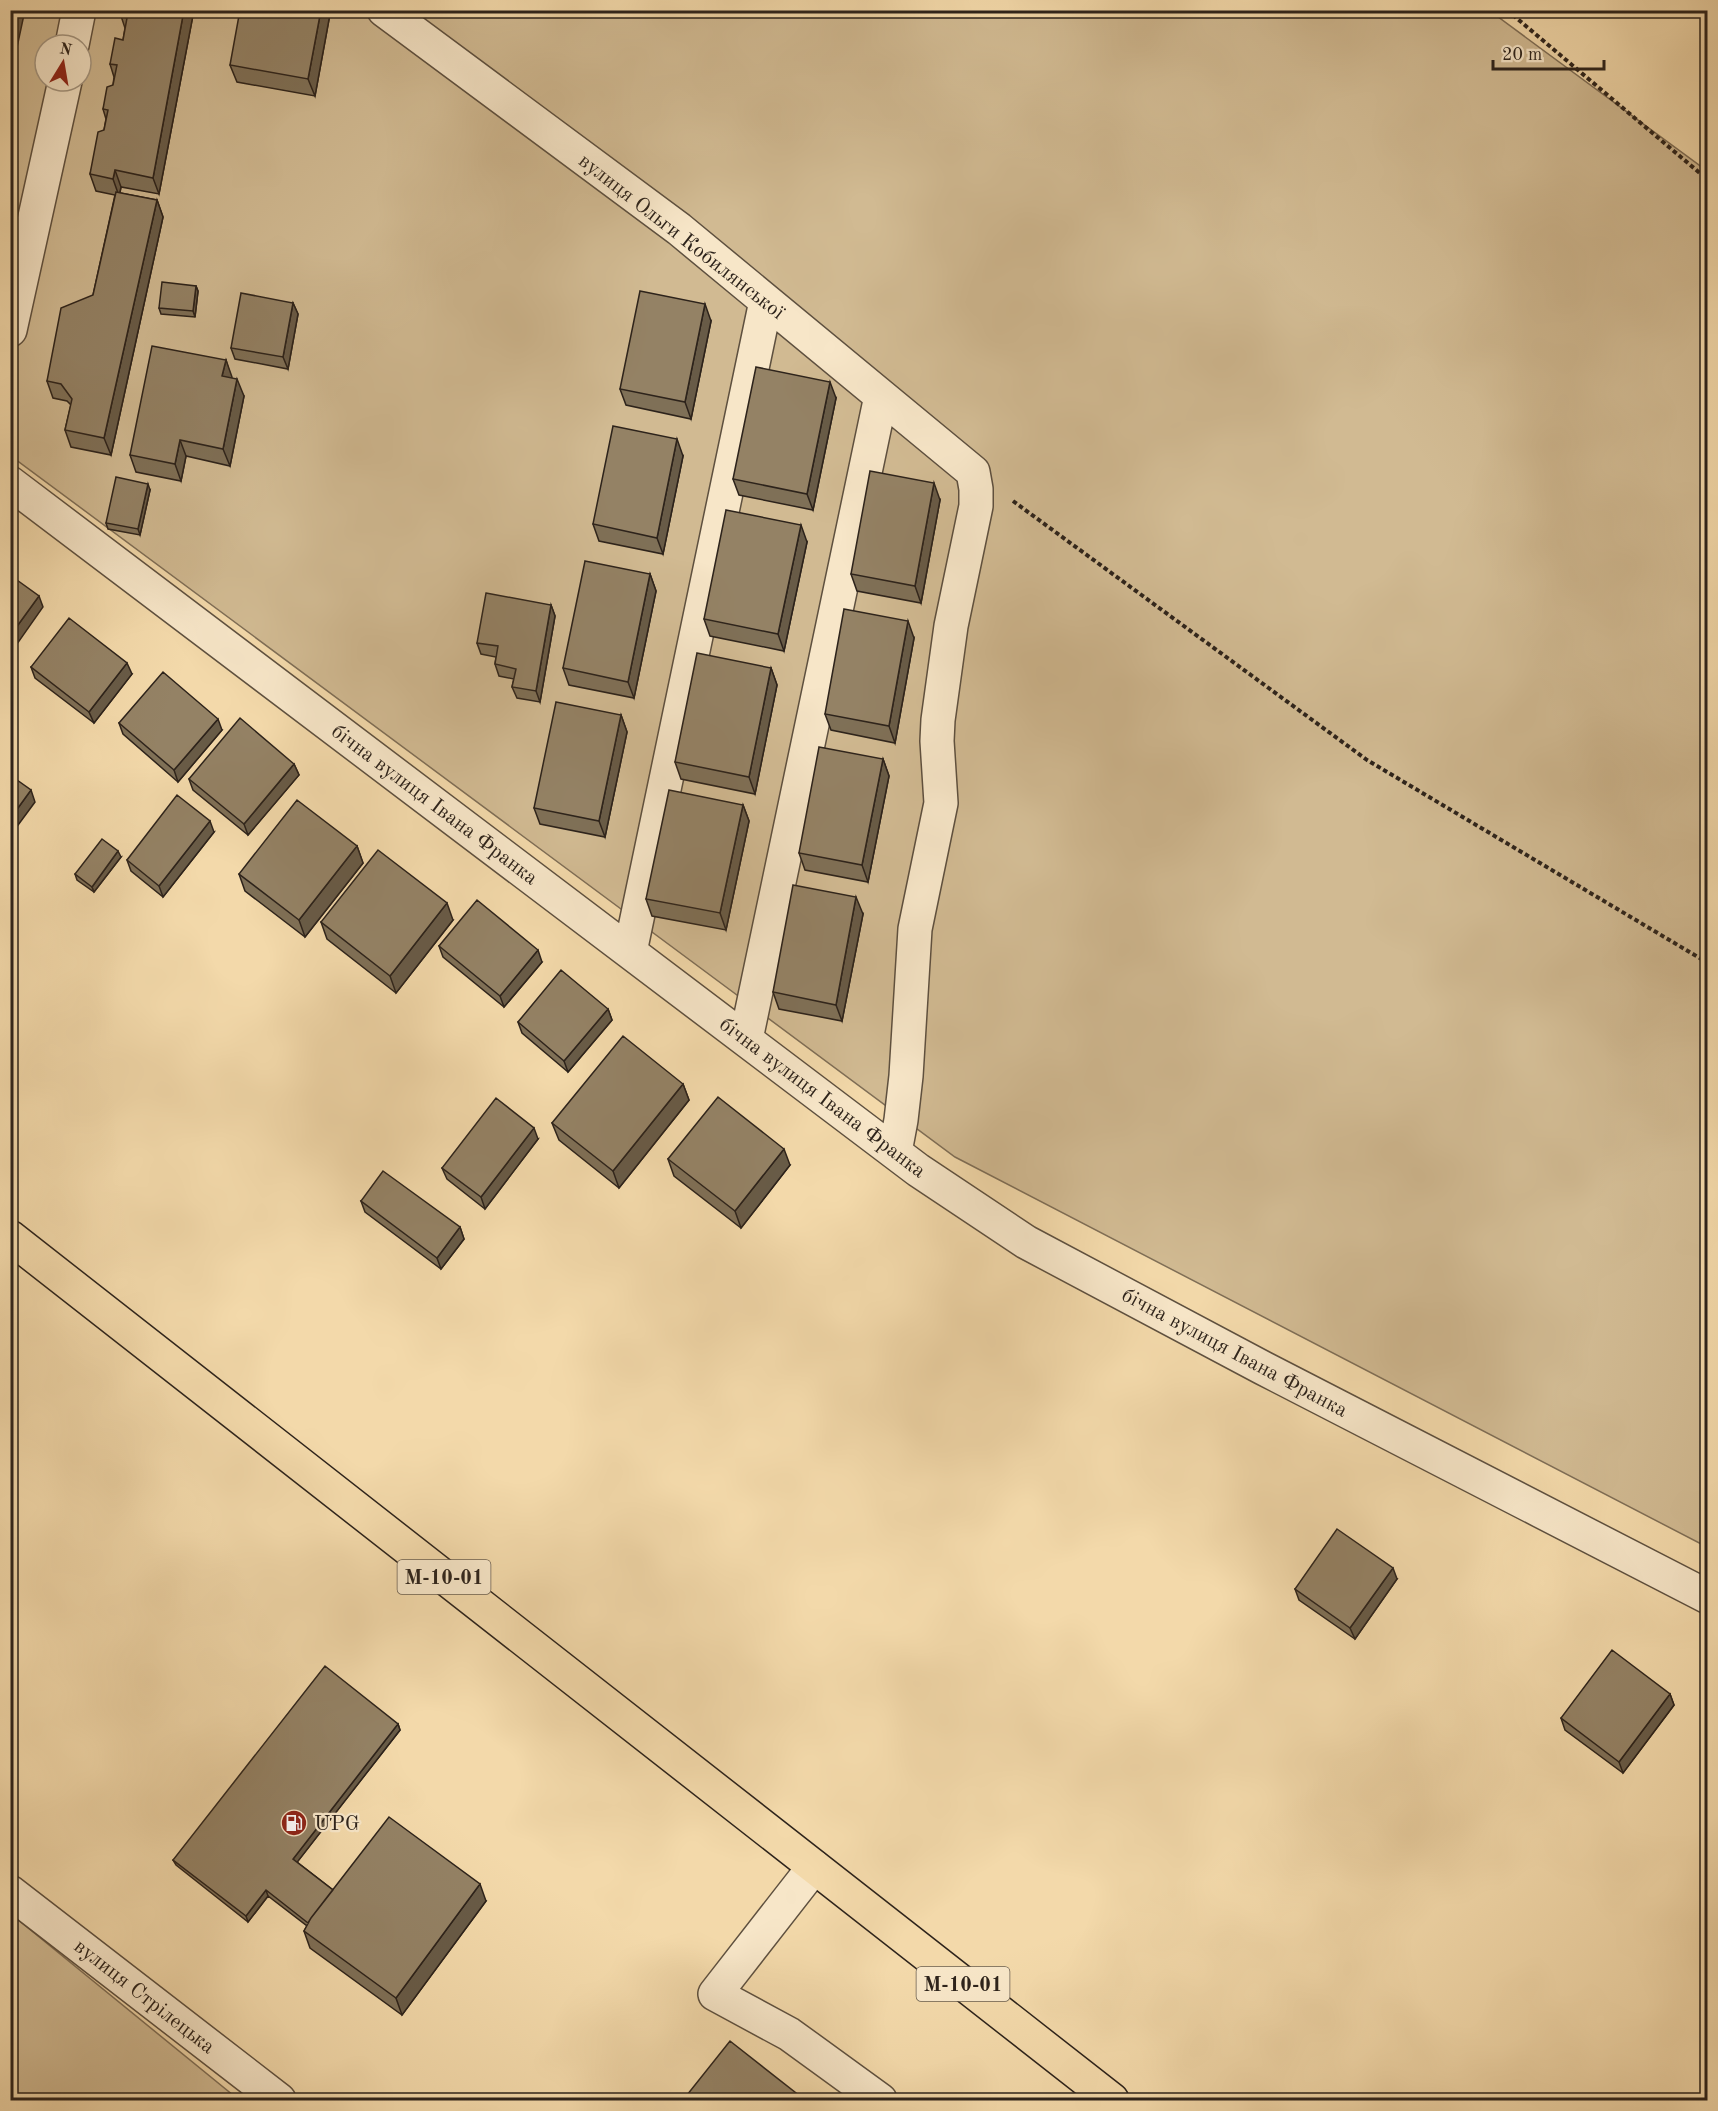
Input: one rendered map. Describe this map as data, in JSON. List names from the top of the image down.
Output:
{
  "streets": {
    "highway": ["М-10-01"],
    "street": ["вулиця Ольги Кобилянської", "бічна вулиця Івана Франка", "вулиця Стрілецька"]
  },
  "places": {
    "fuel station": ["UPG"]
  },
  "scale_bar": "20 m",
  "north": "top"
}
